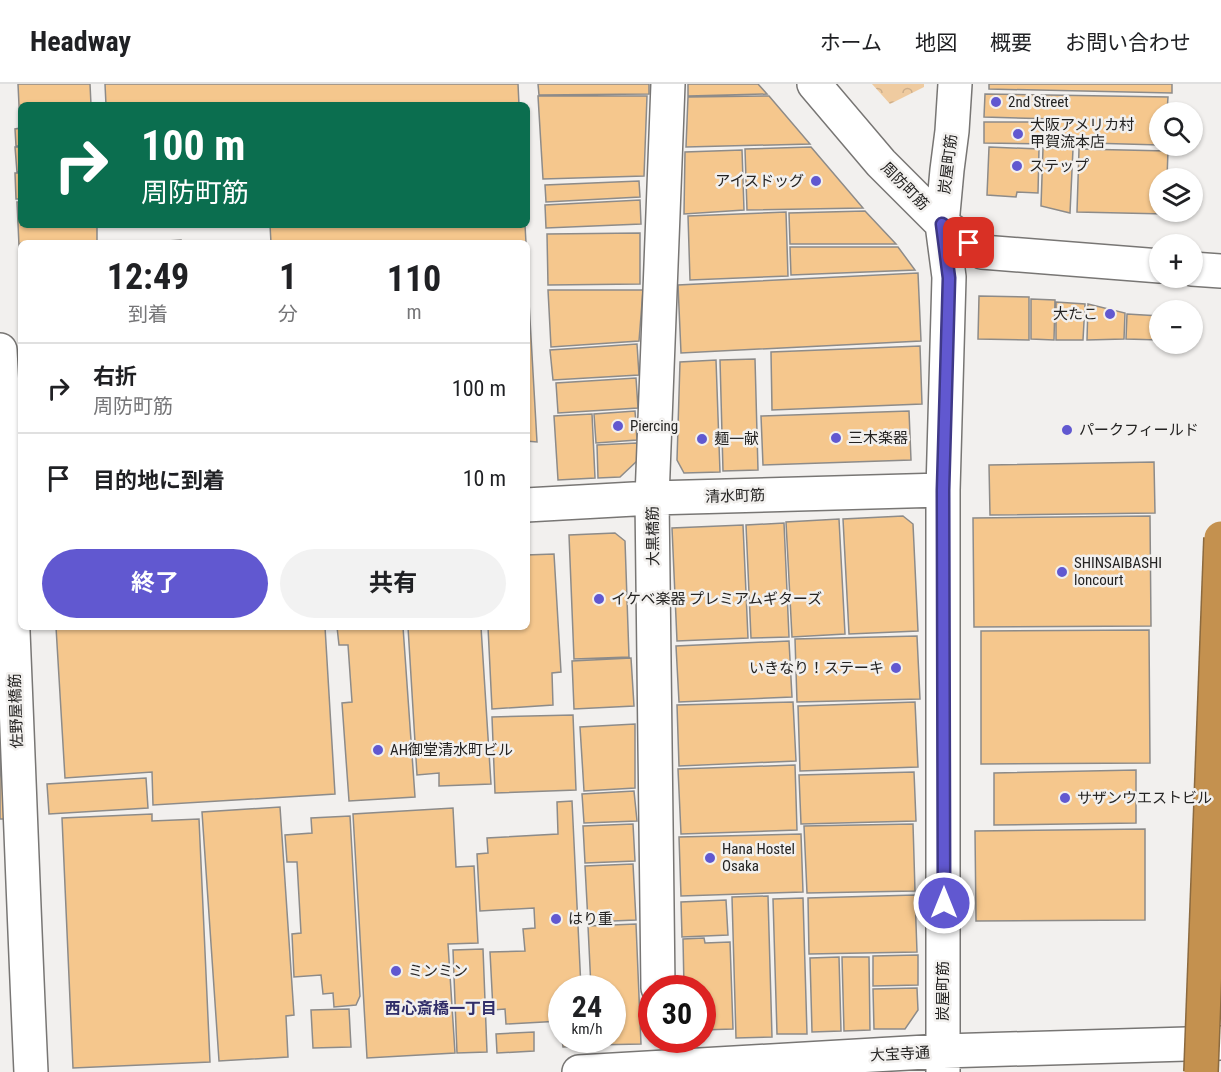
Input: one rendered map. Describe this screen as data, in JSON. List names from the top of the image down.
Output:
{
  "streets": {
    "street": [
      "炭屋町筋",
      "周防町筋",
      "清水町筋",
      "大黒橋筋",
      "佐野屋橋筋",
      "大宝寺通"
    ]
  },
  "crossings": [
    ["炭屋町筋", "周防町筋"],
    ["炭屋町筋", "清水町筋"],
    ["炭屋町筋", "大宝寺通"],
    ["清水町筋", "大黒橋筋"]
  ],
  "districts": ["西心斎橋一丁目"],
  "places": [
    "2nd Street",
    "大阪アメリカ村 甲賀流本店",
    "ステップ",
    "アイスドッグ",
    "大たこ",
    "Piercing",
    "パークフィールド",
    "三木楽器",
    "麺一献",
    "SHINSAIBASHI loncourt",
    "イケベ楽器 プレミアムギターズ",
    "いきなり！ステーキ",
    "AH御堂清水町ビル",
    "サザンウエストビル",
    "Hana Hostel Osaka",
    "はり重",
    "ミンミン"
  ],
  "page": {
    "header": "Headway",
    "nav": [
      "ホーム",
      "地図",
      "概要",
      "お問い合わせ"
    ],
    "map_buttons": ["+", "−"],
    "turn": ["100 m", "周防町筋"],
    "eta": [
      "12:49",
      "到着",
      "1",
      "分",
      "110",
      "m"
    ],
    "list": [
      {
        "name": "右折",
        "note": "周防町筋",
        "value": "100 m"
      },
      {
        "name": "目的地に到着",
        "value": "10 m"
      }
    ],
    "buttons": ["終了", "共有"],
    "speed": "24 km/h",
    "limit": "30"
  }
}
